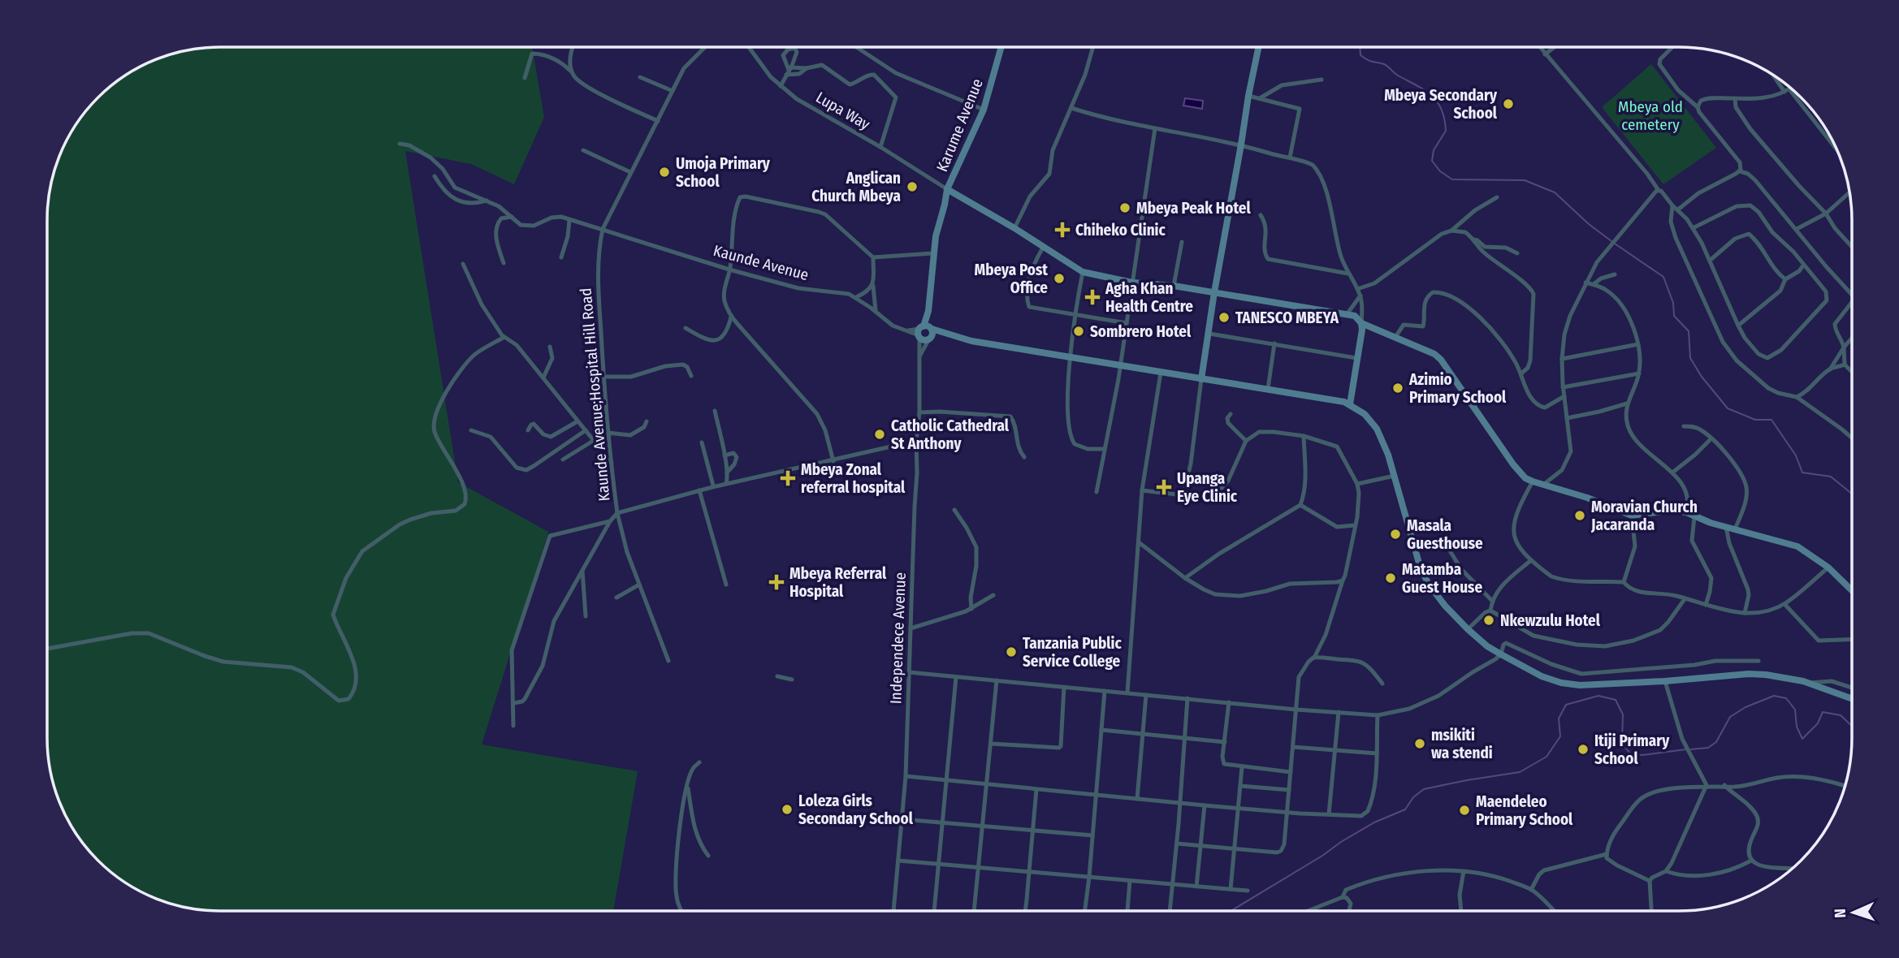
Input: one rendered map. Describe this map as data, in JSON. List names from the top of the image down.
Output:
{
  "streets": {
    "street": [
      "Lupa Way",
      "Karume Avenue",
      "Kaunde Avenue",
      "Kaunde Avenue;Hospital Hill Road",
      "Independece Avenue"
    ]
  },
  "crossings": [
    ["Lupa Way", "Karume Avenue"],
    ["Karume Avenue", "Kaunde Avenue"],
    ["Karume Avenue", "Independece Avenue"],
    ["Kaunde Avenue", "Kaunde Avenue;Hospital Hill Road"],
    ["Kaunde Avenue", "Independece Avenue"],
    ["Kaunde Avenue;Hospital Hill Road", "Independece Avenue"]
  ],
  "parks": ["Mbeya old cemetery"],
  "places": {
    "other": [
      "Mbeya Secondary School",
      "Umoja Primary School",
      "Anglican Church Mbeya",
      "Mbeya Peak Hotel",
      "Mbeya Post Office",
      "TANESCO MBEYA",
      "Sombrero Hotel",
      "Azimio Primary School",
      "Catholic Cathedral St Anthony",
      "Moravian Church Jacaranda",
      "Masala Guesthouse",
      "Matamba Guest House",
      "Nkewzulu Hotel",
      "Tanzania Public Service College",
      "msikiti wa stendi",
      "Itiji Primary School",
      "Loleza Girls Secondary School",
      "Maendeleo Primary School"
    ],
    "health": [
      "Chiheko Clinic",
      "Agha Khan Health Centre",
      "Mbeya Zonal referral hospital",
      "Upanga Eye Clinic",
      "Mbeya Referral Hospital"
    ]
  },
  "north": "left"
}
